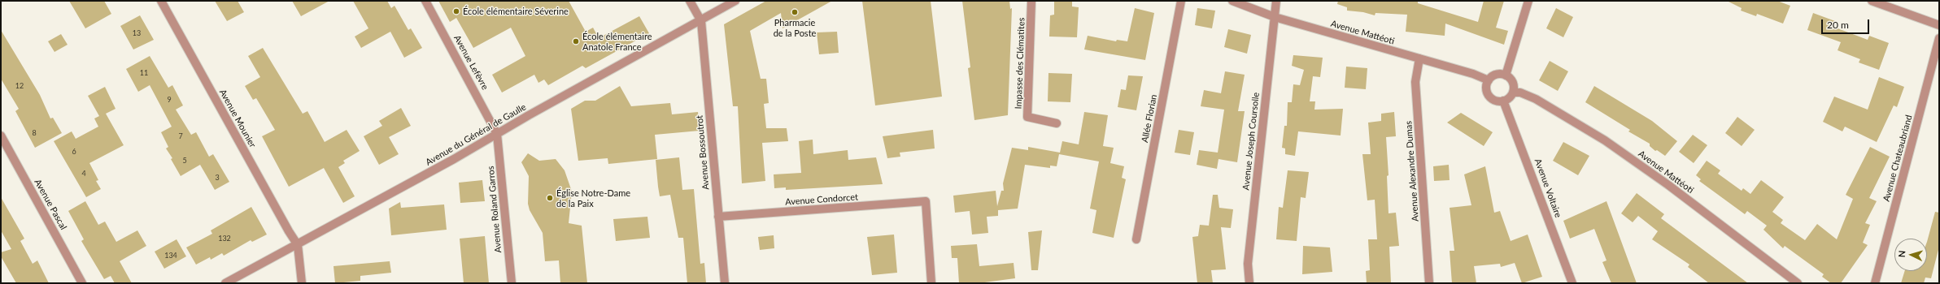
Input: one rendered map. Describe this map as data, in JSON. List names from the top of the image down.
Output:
{
  "streets": {
    "street": [
      "Avenue Mattéoti",
      "Avenue Lefèvre",
      "Impasse des Clématites",
      "Avenue Mounier",
      "Allée Florian",
      "Avenue du Général de Gaulle",
      "Avenue Joseph Coursolle",
      "Avenue Bossoutrot",
      "Avenue Chateaubriand",
      "Avenue Alexandre Dumas",
      "Avenue Voltaire",
      "Avenue Condorcet",
      "Avenue Pascal",
      "Avenue Roland Garros"
    ]
  },
  "crossings": [
    ["Avenue Mattéoti", "Avenue Joseph Coursolle"],
    ["Avenue Mattéoti", "Avenue Alexandre Dumas"],
    ["Avenue Mattéoti", "Avenue Voltaire"],
    ["Avenue Lefèvre", "Avenue du Général de Gaulle"],
    ["Avenue Lefèvre", "Avenue Roland Garros"],
    ["Avenue Mounier", "Avenue du Général de Gaulle"],
    ["Avenue du Général de Gaulle", "Avenue Bossoutrot"],
    ["Avenue du Général de Gaulle", "Avenue Roland Garros"],
    ["Avenue Bossoutrot", "Avenue Condorcet"]
  ],
  "places": [
    "École élémentaire Séverine",
    "Pharmacie de la Poste",
    "École élémentaire Anatole France",
    "Église Notre-Dame de la Paix"
  ],
  "house_numbers": [
    "13",
    "11",
    "12",
    "9",
    "8",
    "7",
    "6",
    "5",
    "4",
    "3",
    "132",
    "134"
  ],
  "scale_bar": "20 m",
  "north": "left"
}
